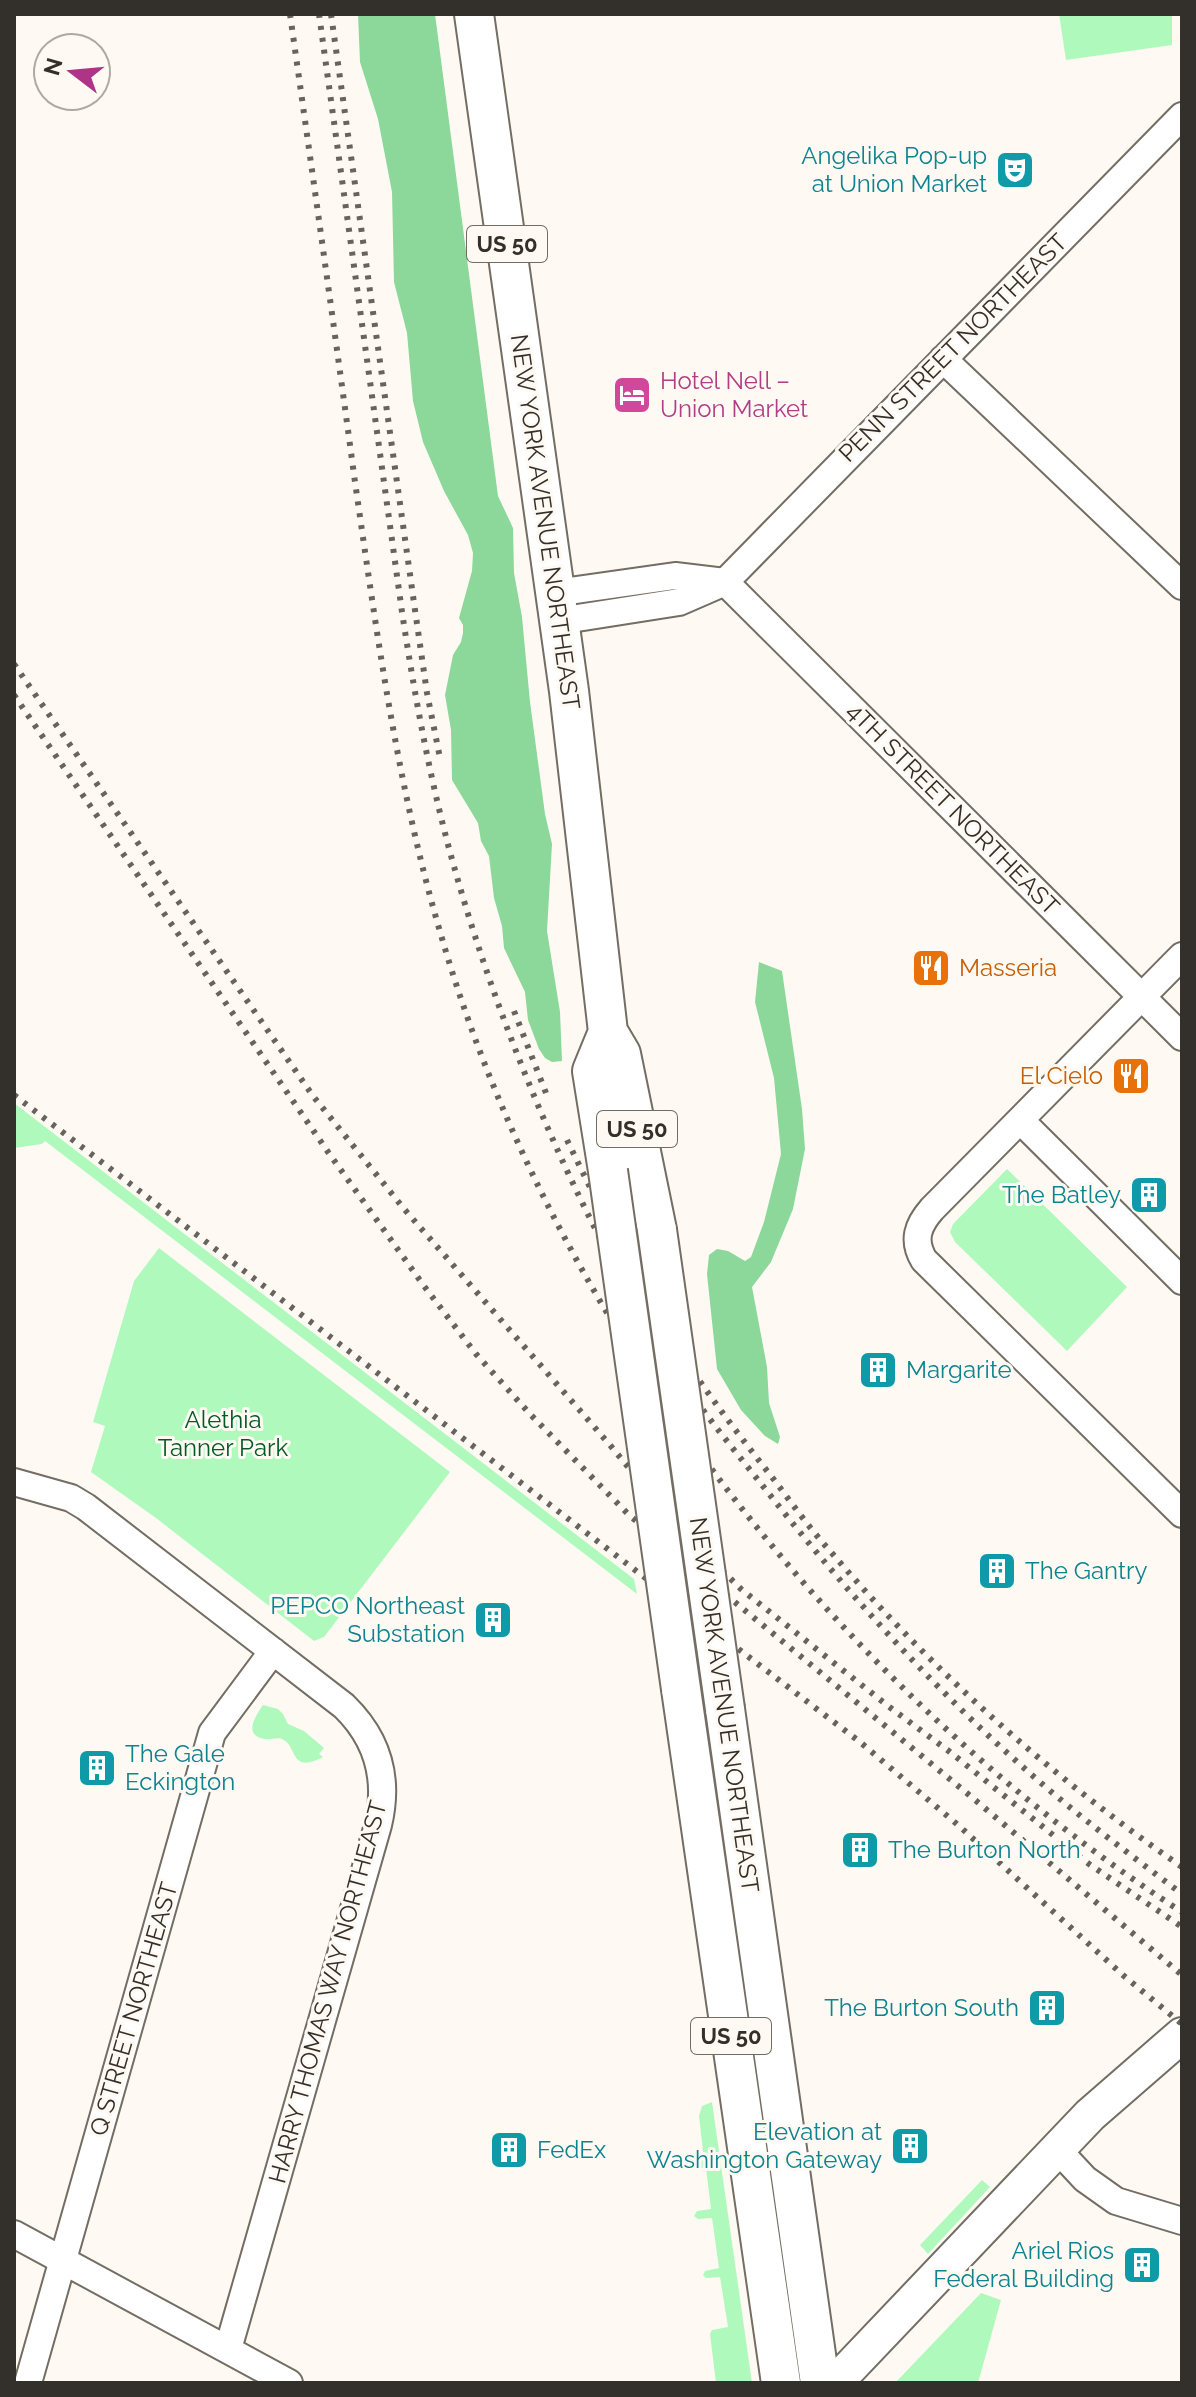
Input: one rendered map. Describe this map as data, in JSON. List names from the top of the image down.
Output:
{
  "streets": {
    "highway": ["US 50", "NEW YORK AVENUE NORTHEAST"],
    "street": [
      "PENN STREET NORTHEAST",
      "4TH STREET NORTHEAST",
      "HARRY THOMAS WAY NORTHEAST",
      "Q STREET NORTHEAST"
    ]
  },
  "crossings": [
    ["PENN STREET NORTHEAST", "4TH STREET NORTHEAST"],
    ["HARRY THOMAS WAY NORTHEAST", "Q STREET NORTHEAST"]
  ],
  "parks": ["Alethia Tanner Park"],
  "places": {
    "theatre": ["Angelika Pop-up at Union Market"],
    "hotel": ["Hotel Nell – Union Market"],
    "restaurant": ["Masseria", "El Cielo"],
    "building": [
      "The Batley",
      "Margarite",
      "The Gantry",
      "PEPCO Northeast Substation",
      "The Gale Eckington",
      "The Burton North",
      "The Burton South",
      "Elevation at Washington Gateway",
      "FedEx",
      "Ariel Rios Federal Building"
    ]
  },
  "north": "left"
}
